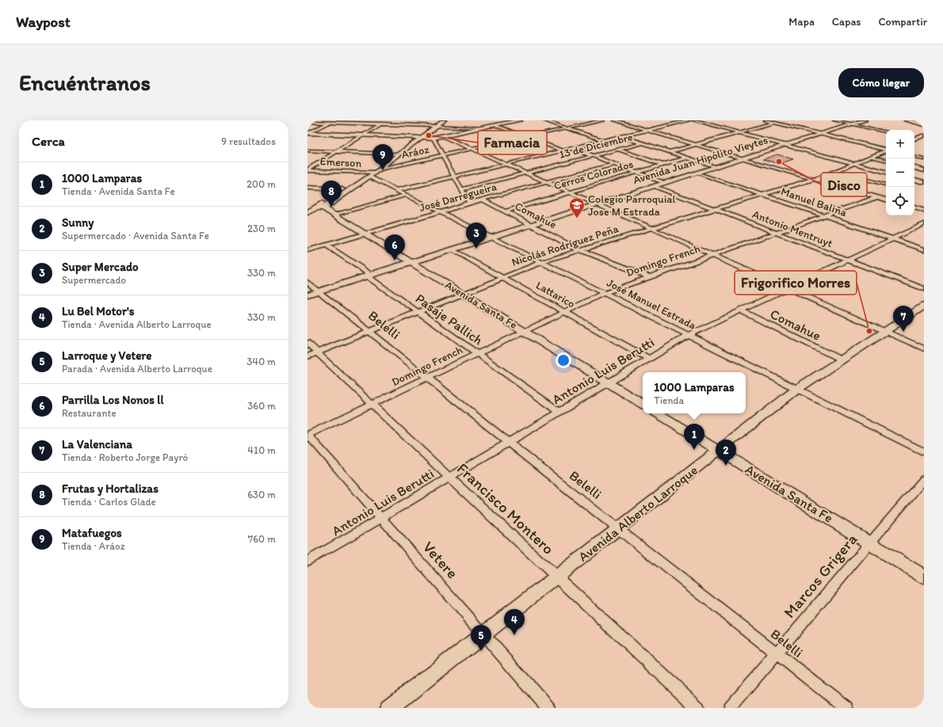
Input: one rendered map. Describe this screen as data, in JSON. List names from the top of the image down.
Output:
{
  "streets": {
    "street": [
      "13 de Diciembre",
      "Aráoz",
      "Avenida Juan Hipólito Vieytes",
      "Emerson",
      "Cerros Colorados",
      "José Darregueira",
      "Manuel Baliña",
      "Comahue",
      "Antonio Mentruyt",
      "Nicolás Rodríguez Peña",
      "Domingo French",
      "Lattarico",
      "José Manuel Estrada",
      "Avenida Santa Fe",
      "Pasaje Pallich",
      "Belelli",
      "Antonio Luis Berutti",
      "Francisco Montero",
      "Avenida Alberto Larroque",
      "Vetere",
      "Marcos Grigera"
    ]
  },
  "crossings": [
    ["Avenida Juan Hipólito Vieytes", "Manuel Baliña"],
    ["Avenida Juan Hipólito Vieytes", "Comahue"],
    ["Avenida Juan Hipólito Vieytes", "Antonio Mentruyt"],
    ["Avenida Juan Hipólito Vieytes", "Lattarico"],
    ["Avenida Juan Hipólito Vieytes", "José Manuel Estrada"],
    ["Avenida Juan Hipólito Vieytes", "Avenida Santa Fe"],
    ["Avenida Juan Hipólito Vieytes", "Pasaje Pallich"],
    ["Avenida Juan Hipólito Vieytes", "Belelli"],
    ["Emerson", "José Manuel Estrada"],
    ["Cerros Colorados", "Comahue"],
    ["José Darregueira", "Comahue"],
    ["José Darregueira", "José Manuel Estrada"],
    ["José Darregueira", "Avenida Santa Fe"],
    ["José Darregueira", "Pasaje Pallich"],
    ["Manuel Baliña", "Nicolás Rodríguez Peña"],
    ["Manuel Baliña", "Domingo French"],
    ["Manuel Baliña", "Antonio Luis Berutti"],
    ["Comahue", "Nicolás Rodríguez Peña"],
    ["Comahue", "Domingo French"],
    ["Comahue", "Antonio Luis Berutti"],
    ["Comahue", "Avenida Alberto Larroque"],
    ["Antonio Mentruyt", "Nicolás Rodríguez Peña"],
    ["Antonio Mentruyt", "Domingo French"],
    ["Antonio Mentruyt", "Antonio Luis Berutti"],
    ["Nicolás Rodríguez Peña", "Lattarico"],
    ["Nicolás Rodríguez Peña", "José Manuel Estrada"],
    ["Nicolás Rodríguez Peña", "Avenida Santa Fe"],
    ["Nicolás Rodríguez Peña", "Pasaje Pallich"],
    ["Nicolás Rodríguez Peña", "Belelli"],
    ["Nicolás Rodríguez Peña", "Francisco Montero"],
    ["Domingo French", "Lattarico"],
    ["Domingo French", "José Manuel Estrada"],
    ["Domingo French", "Avenida Santa Fe"],
    ["Domingo French", "Pasaje Pallich"],
    ["Domingo French", "Belelli"],
    ["Domingo French", "Francisco Montero"],
    ["Domingo French", "Vetere"],
    ["Lattarico", "Antonio Luis Berutti"],
    ["José Manuel Estrada", "Antonio Luis Berutti"],
    ["José Manuel Estrada", "Avenida Alberto Larroque"],
    ["Avenida Santa Fe", "Antonio Luis Berutti"],
    ["Avenida Santa Fe", "Avenida Alberto Larroque"],
    ["Avenida Santa Fe", "Marcos Grigera"],
    ["Pasaje Pallich", "Antonio Luis Berutti"],
    ["Belelli", "Antonio Luis Berutti"],
    ["Belelli", "Avenida Alberto Larroque"],
    ["Belelli", "Marcos Grigera"],
    ["Antonio Luis Berutti", "Francisco Montero"],
    ["Antonio Luis Berutti", "Vetere"],
    ["Francisco Montero", "Avenida Alberto Larroque"],
    ["Avenida Alberto Larroque", "Vetere"]
  ],
  "places": {
    "other": ["Farmacia", "Disco", "Frigorifico Morres"],
    "school or university": ["Colegio Parroquial Jose M Estrada"]
  },
  "page": {
    "header": "Waypost",
    "nav": ["Mapa", "Capas", "Compartir"],
    "buttons": "Cómo llegar",
    "title": "Encuéntranos",
    "heading": ["Cerca", "9 resultados"],
    "map_buttons": ["+", "−"],
    "pins": [
      "9",
      "8",
      "3",
      "6",
      "7",
      "1",
      "2",
      "4",
      "5"
    ],
    "list": [
      {
        "mark": "1",
        "name": "1000 Lamparas",
        "note": "Tienda · Avenida Santa Fe",
        "value": "200 m"
      },
      {
        "mark": "2",
        "name": "Sunny",
        "note": "Supermercado · Avenida Santa Fe",
        "value": "230 m"
      },
      {
        "mark": "3",
        "name": "Super Mercado",
        "note": "Supermercado",
        "value": "330 m"
      },
      {
        "mark": "4",
        "name": "Lu Bel Motor's",
        "note": "Tienda · Avenida Alberto Larroque",
        "value": "330 m"
      },
      {
        "mark": "5",
        "name": "Larroque y Vetere",
        "note": "Parada · Avenida Alberto Larroque",
        "value": "340 m"
      },
      {
        "mark": "6",
        "name": "Parrilla Los Nonos ll",
        "note": "Restaurante",
        "value": "360 m"
      },
      {
        "mark": "7",
        "name": "La Valenciana",
        "note": "Tienda · Roberto Jorge Payró",
        "value": "410 m"
      },
      {
        "mark": "8",
        "name": "Frutas y Hortalizas",
        "note": "Tienda · Carlos Glade",
        "value": "630 m"
      },
      {
        "mark": "9",
        "name": "Matafuegos",
        "note": "Tienda · Aráoz",
        "value": "760 m"
      }
    ],
    "popup": ["1000 Lamparas", "Tienda"]
  }
}
